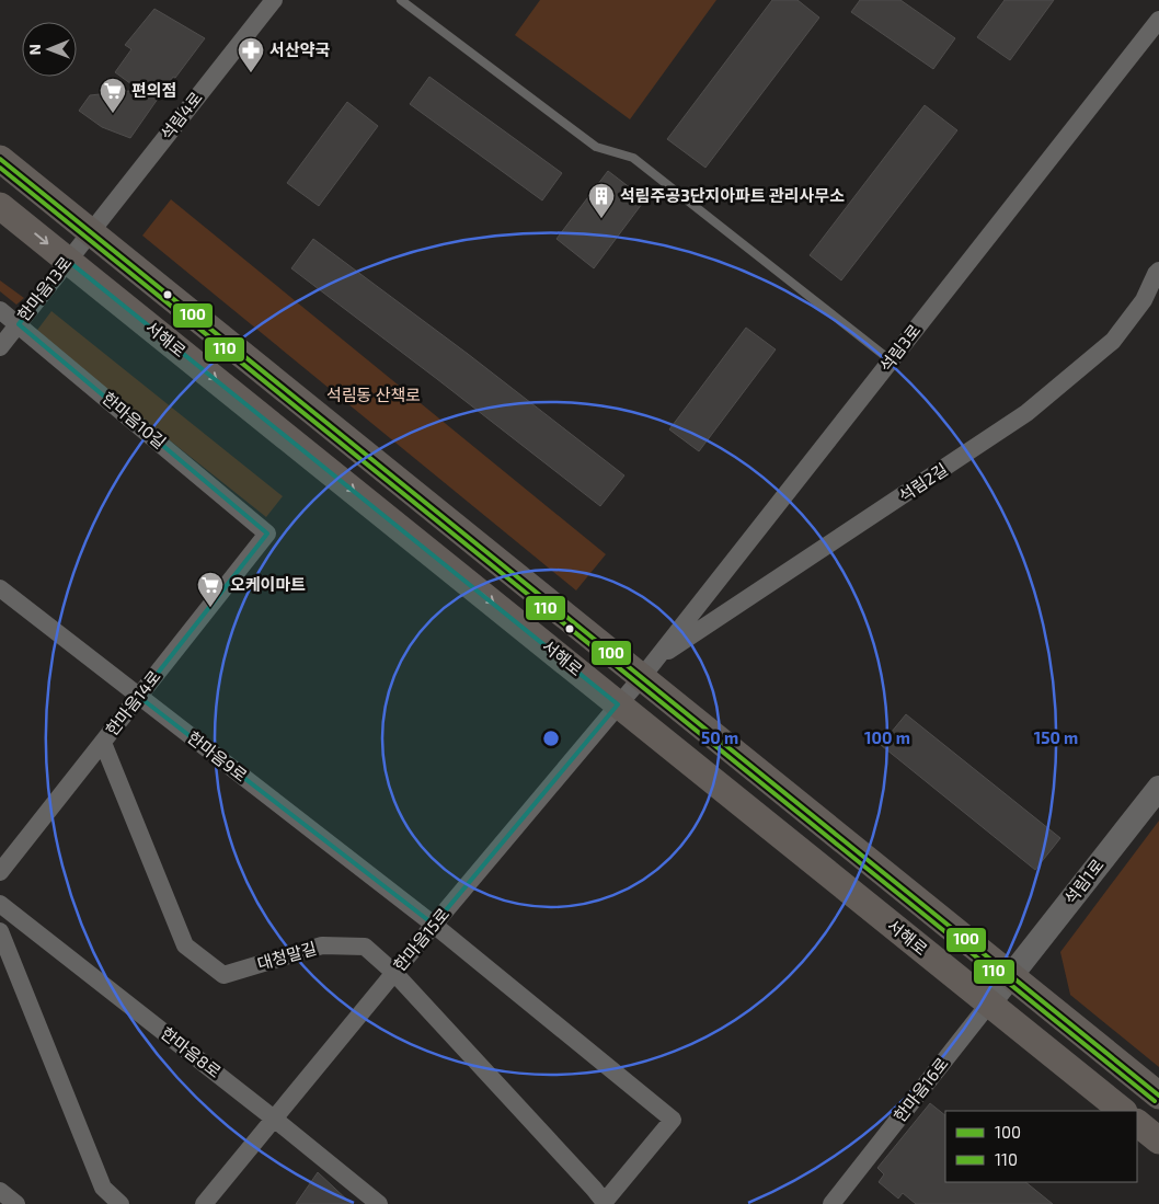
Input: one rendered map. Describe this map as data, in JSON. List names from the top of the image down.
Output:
{
  "streets": {
    "main road": ["서해로"],
    "street": [
      "석림4로",
      "한마음13로",
      "석림3로",
      "한마음10길",
      "석림2길",
      "한마음14로",
      "한마음9로",
      "석림1로",
      "한마음15로",
      "대청말길",
      "한마음8로",
      "한마음16로"
    ]
  },
  "crossings": [
    ["석림4로", "한마음13로"],
    ["한마음13로", "서해로"],
    ["한마음13로", "한마음10길"],
    ["서해로", "한마음15로"],
    ["서해로", "한마음16로"],
    ["석림3로", "석림2길"],
    ["석림3로", "한마음15로"],
    ["한마음10길", "한마음14로"],
    ["석림2길", "한마음15로"],
    ["한마음14로", "한마음9로"],
    ["한마음14로", "대청말길"],
    ["한마음9로", "한마음15로"],
    ["한마음9로", "대청말길"],
    ["석림1로", "한마음16로"],
    ["한마음15로", "대청말길"],
    ["한마음15로", "한마음8로"]
  ],
  "parks": ["석림동 산책로"],
  "places": {
    "pharmacy": ["서산약국"],
    "supermarket": ["편의점", "오케이마트"],
    "building": ["석림주공3단지아파트 관리사무소"]
  },
  "lines": ["transit line 100", "transit line 110"],
  "legend": ["100", "110"],
  "north": "left",
  "rings": ["50 m", "100 m", "150 m"]
}
